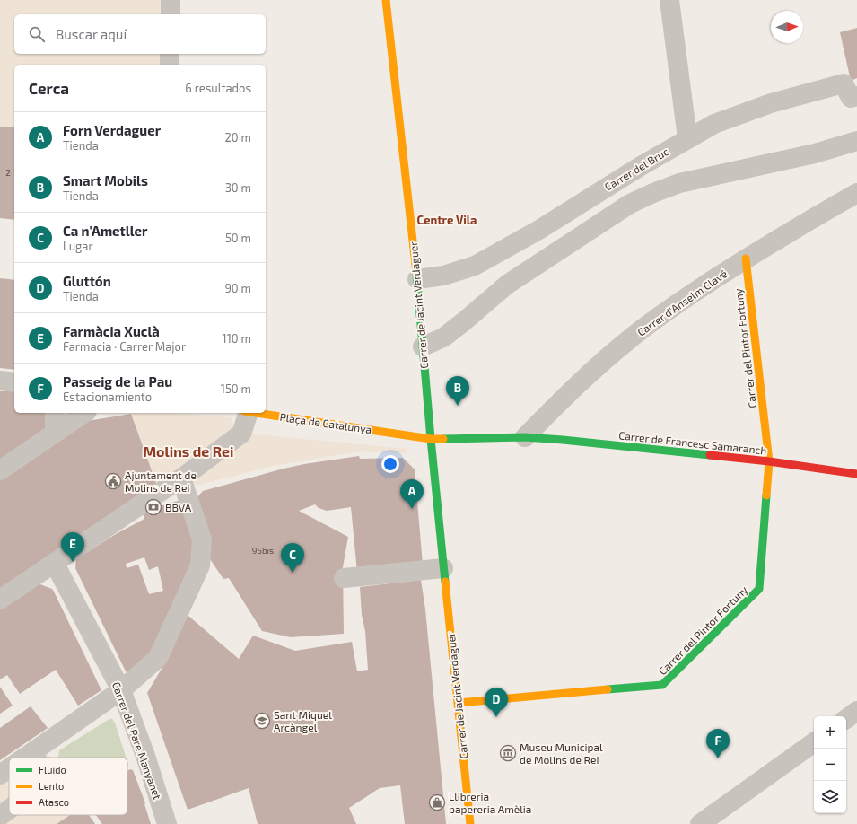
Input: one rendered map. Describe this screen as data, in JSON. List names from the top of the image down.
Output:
{
  "streets": {
    "street": [
      "Carrer del Bruc",
      "Carrer d'Anselm Clavé",
      "Carrer de Jacint Verdaguer",
      "Carrer del Pintor Fortuny",
      "Plaça de Catalunya",
      "Carrer de Francesc Samaranch",
      "Carrer del Pare Manyanet"
    ]
  },
  "crossings": [
    ["Carrer del Bruc", "Carrer de Jacint Verdaguer"],
    ["Carrer d'Anselm Clavé", "Carrer del Pintor Fortuny"],
    ["Carrer d'Anselm Clavé", "Plaça de Catalunya"],
    ["Carrer d'Anselm Clavé", "Carrer de Francesc Samaranch"],
    ["Carrer de Jacint Verdaguer", "Carrer del Pintor Fortuny"],
    ["Carrer de Jacint Verdaguer", "Plaça de Catalunya"],
    ["Carrer del Pintor Fortuny", "Carrer de Francesc Samaranch"],
    ["Plaça de Catalunya", "Carrer de Francesc Samaranch"],
    ["Plaça de Catalunya", "Carrer del Pare Manyanet"]
  ],
  "districts": ["Centre Vila", "Molins de Rei"],
  "places": {
    "public building": ["Ajuntament de Molins de Rei"],
    "bank": ["BBVA"],
    "school or university": ["Sant Miquel Arcàngel"],
    "museum": ["Museu Municipal de Molins de Rei"],
    "shop": ["Llibreria papereria Amèlia"]
  },
  "house_numbers": ["2", "95bis"],
  "legend": ["Fluido", "Lento", "Atasco"],
  "north": "right",
  "page": {
    "search": "Buscar aquí",
    "heading": ["Cerca", "6 resultados"],
    "list": [
      {
        "mark": "A",
        "name": "Forn Verdaguer",
        "note": "Tienda",
        "value": "20 m"
      },
      {
        "mark": "B",
        "name": "Smart Mobils",
        "note": "Tienda",
        "value": "30 m"
      },
      {
        "mark": "C",
        "name": "Ca n'Ametller",
        "note": "Lugar",
        "value": "50 m"
      },
      {
        "mark": "D",
        "name": "Gluttón",
        "note": "Tienda",
        "value": "90 m"
      },
      {
        "mark": "E",
        "name": "Farmàcia Xuclà",
        "note": "Farmacia · Carrer Major",
        "value": "110 m"
      },
      {
        "mark": "F",
        "name": "Passeig de la Pau",
        "note": "Estacionamiento",
        "value": "150 m"
      }
    ],
    "pins": [
      "B",
      "A",
      "E",
      "C",
      "D",
      "F"
    ],
    "map_buttons": ["+", "−"]
  }
}
